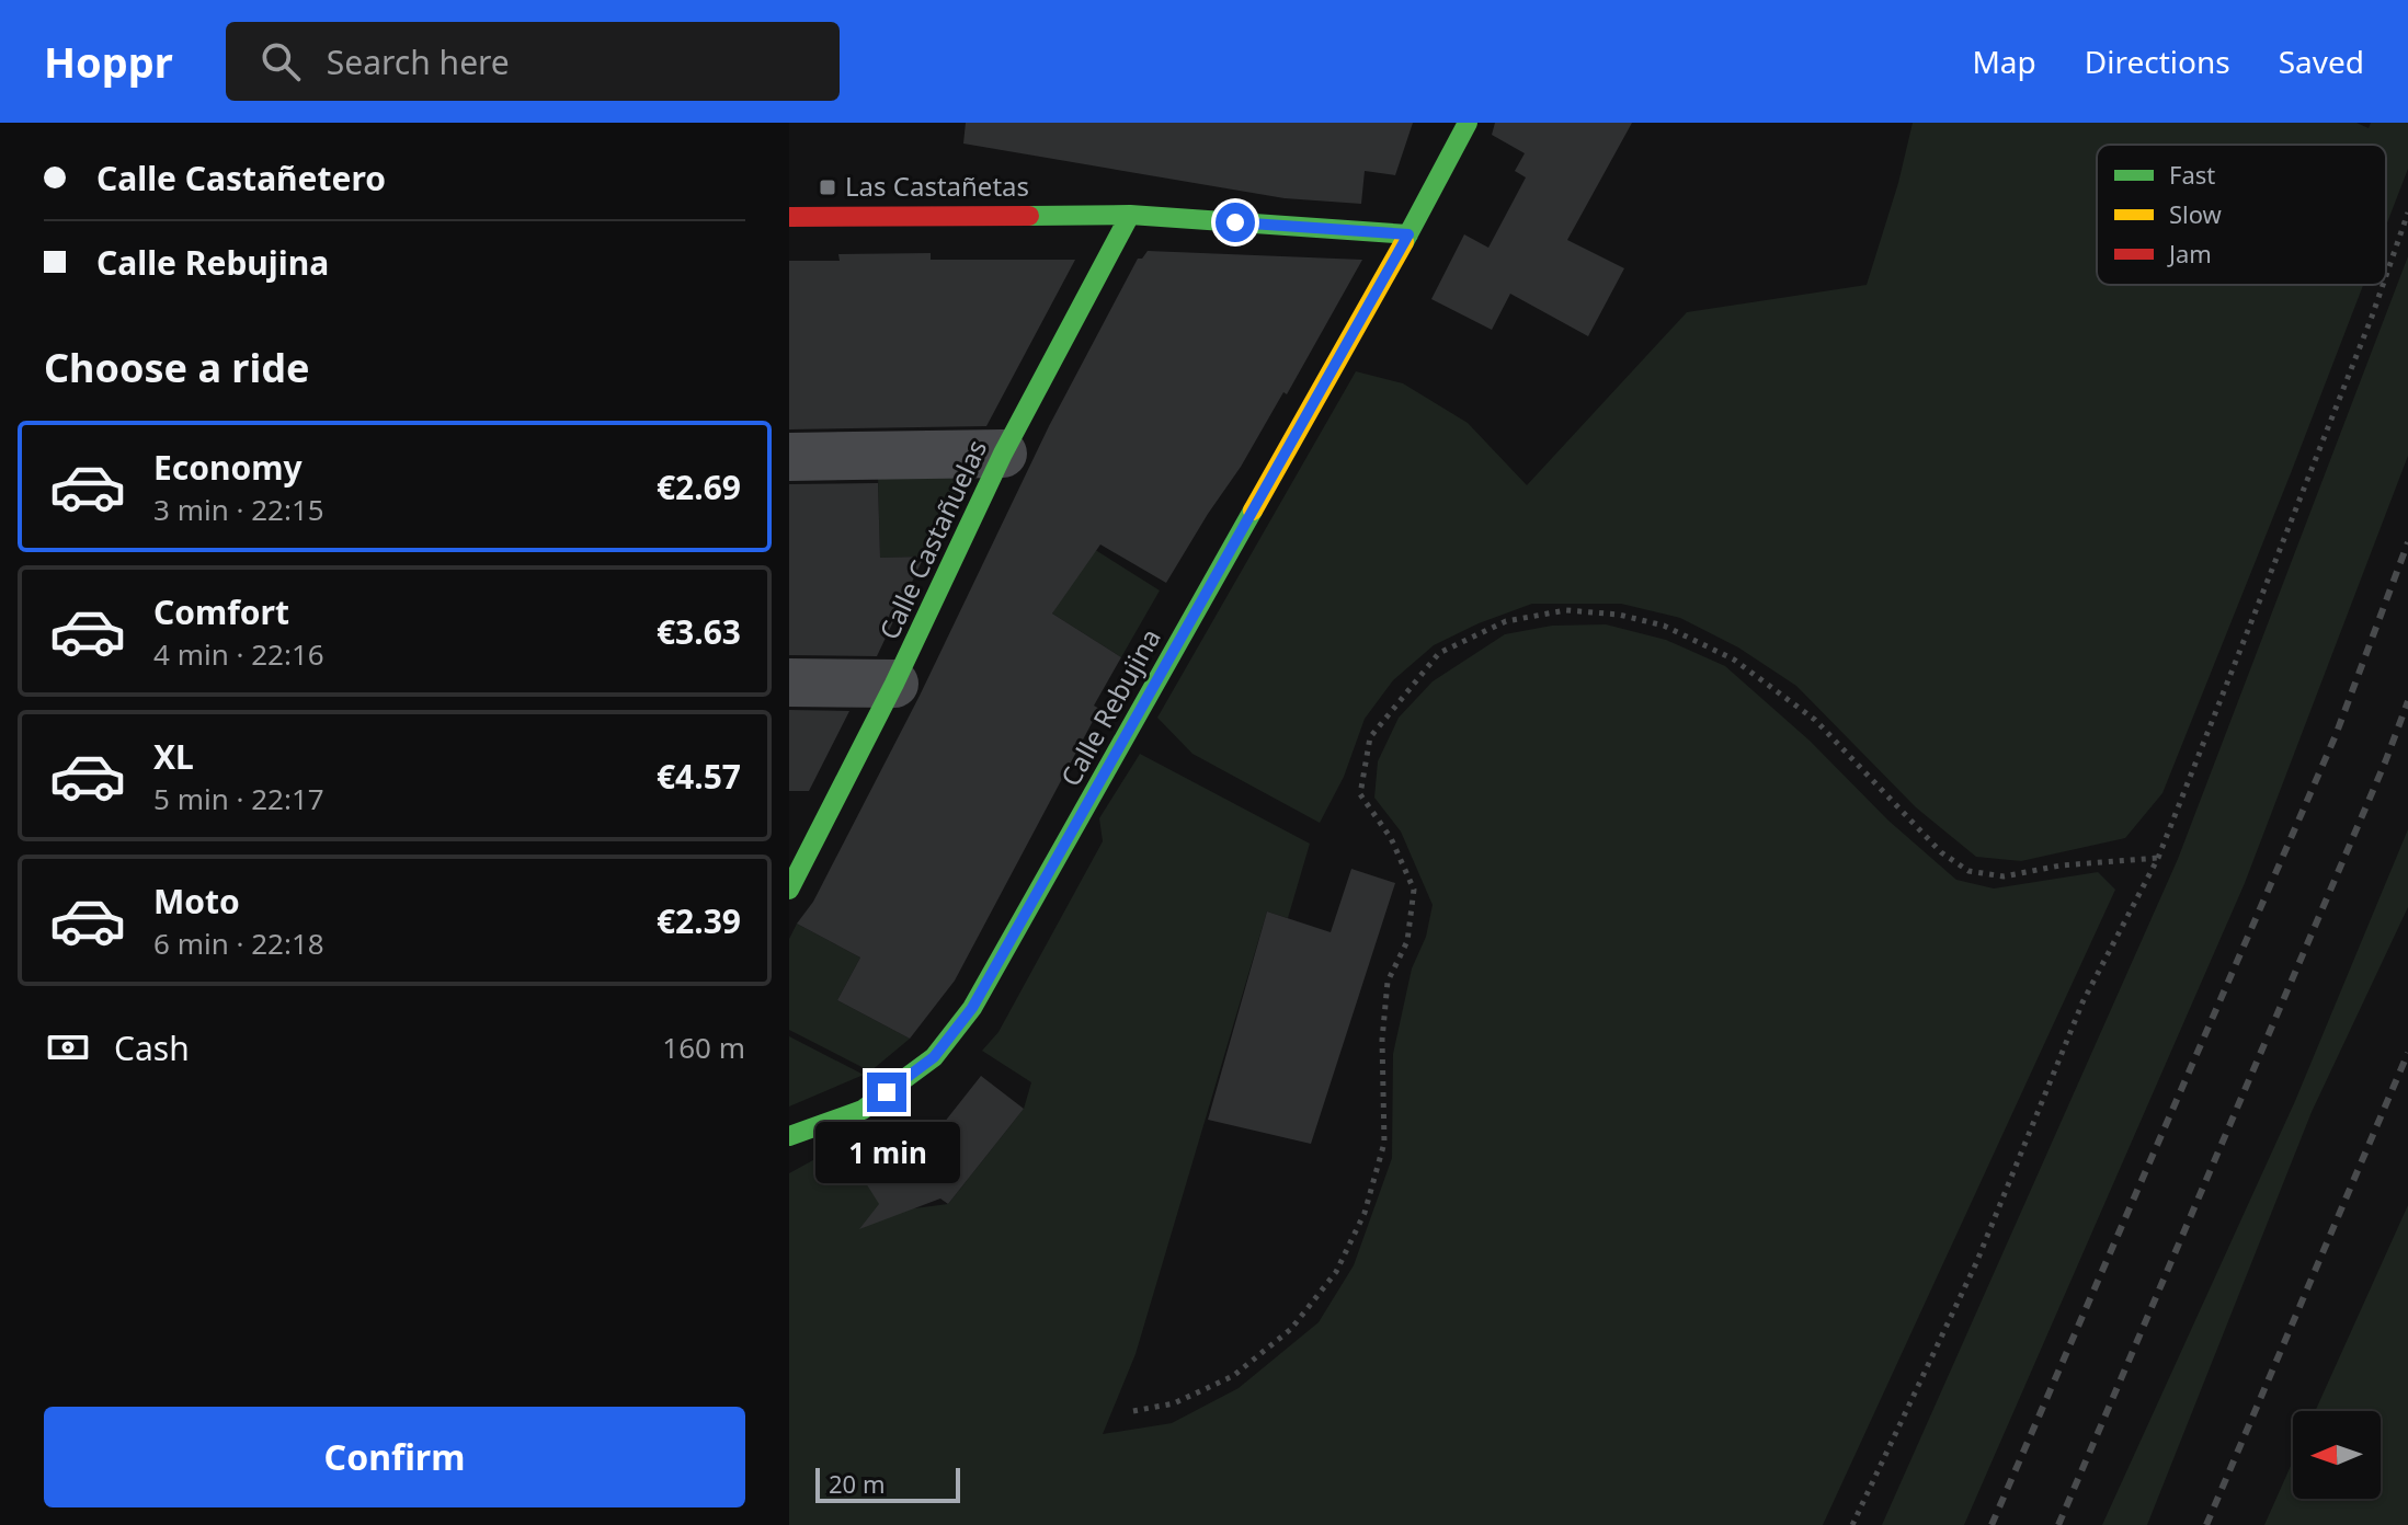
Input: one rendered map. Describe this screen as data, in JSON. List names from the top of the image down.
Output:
{
  "streets": {
    "street": ["Calle Castañuelas", "Calle Rebujina"]
  },
  "places": {
    "transit": ["Las Castañetas"]
  },
  "legend": ["Fast", "Slow", "Jam"],
  "scale_bar": "20 m",
  "north": "left",
  "page": {
    "header": "Hoppr",
    "search": "Search here",
    "nav": ["Map", "Directions", "Saved"],
    "banner": ["Calle Castañetero", "Calle Rebujina"],
    "heading": "Choose a ride",
    "list": [
      {
        "name": "Economy",
        "note": "3 min · 22:15",
        "value": "€2.69"
      },
      {
        "name": "Comfort",
        "note": "4 min · 22:16",
        "value": "€3.63"
      },
      {
        "name": "XL",
        "note": "5 min · 22:17",
        "value": "€4.57"
      },
      {
        "name": "Moto",
        "note": "6 min · 22:18",
        "value": "€2.39"
      }
    ],
    "pay": ["Cash", "160 m"],
    "bubble": "1 min",
    "buttons": "Confirm",
    "scale": "20 m"
  }
}
